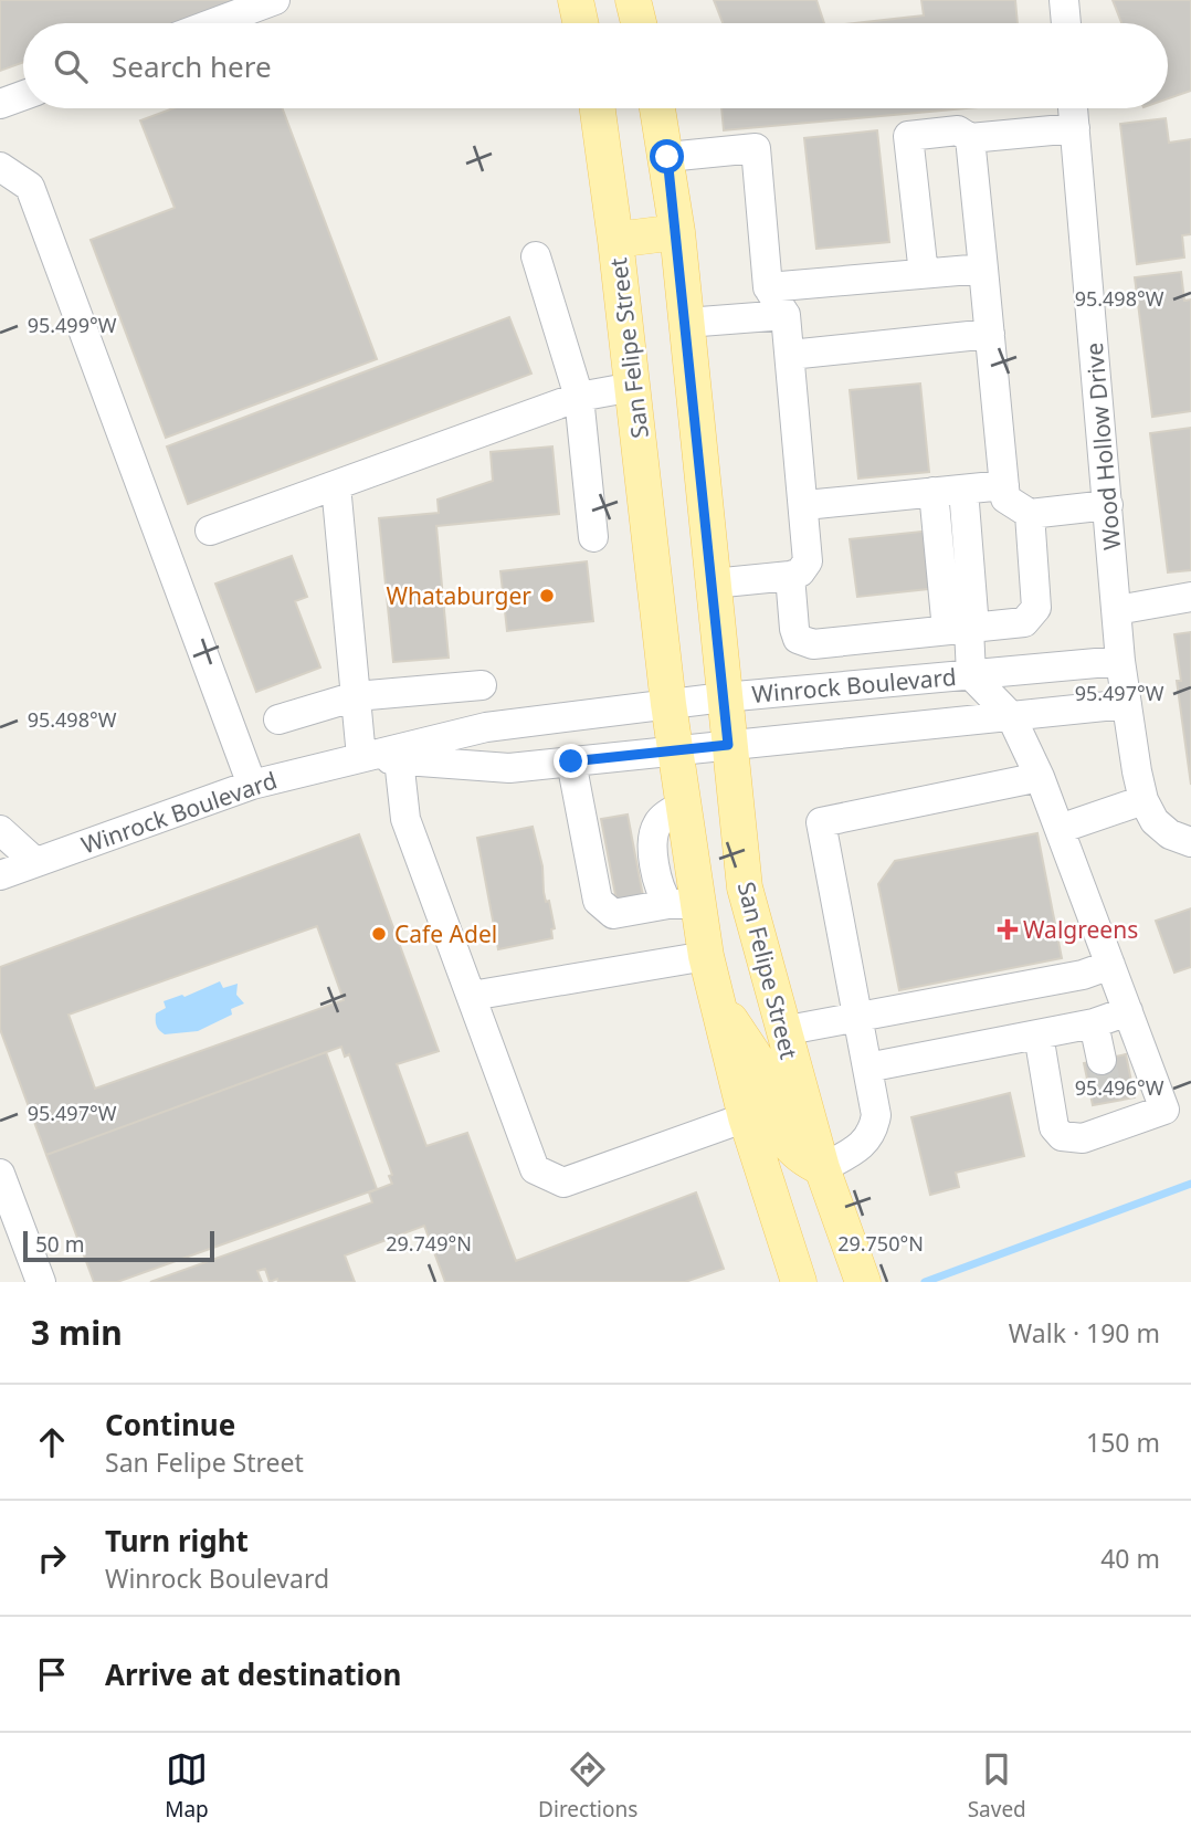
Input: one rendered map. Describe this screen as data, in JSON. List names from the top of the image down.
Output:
{
  "streets": {
    "main road": ["San Felipe Street"],
    "street": ["Wood Hollow Drive", "Winrock Boulevard"]
  },
  "crossings": [
    ["San Felipe Street", "Winrock Boulevard"],
    ["Wood Hollow Drive", "Winrock Boulevard"]
  ],
  "places": {
    "other": ["Whataburger", "Cafe Adel"],
    "health": ["Walgreens"]
  },
  "scale_bar": "50 m",
  "page": {
    "search": "Search here",
    "scale": "50 m",
    "heading": ["3 min", "Walk · 190 m"],
    "list": [
      ["Continue", "San Felipe Street", "150 m"],
      ["Turn right", "Winrock Boulevard", "40 m"],
      "Arrive at destination"
    ],
    "nav": ["Map", "Directions", "Saved"]
  },
  "coordinates": [
    "95.498°W",
    "95.499°W",
    "95.497°W",
    "95.496°W",
    "29.749°N",
    "29.750°N"
  ]
}
